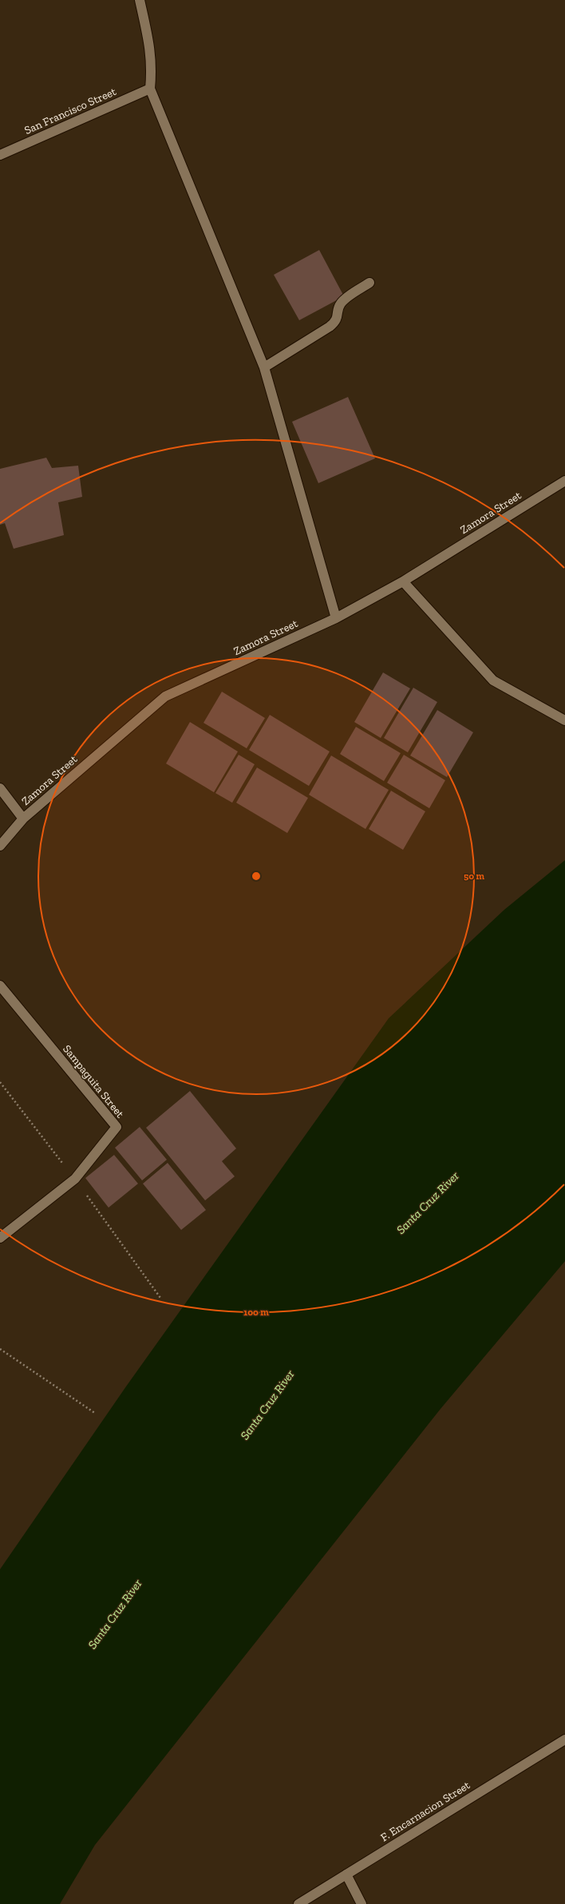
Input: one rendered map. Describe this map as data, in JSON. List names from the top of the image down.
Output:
{
  "streets": {
    "street": [
      "San Francisco Street",
      "Zamora Street",
      "Sampaguita Street",
      "F. Encarnacion Street"
    ]
  },
  "water": ["Santa Cruz River"],
  "rings": ["50 m", "100 m"]
}
